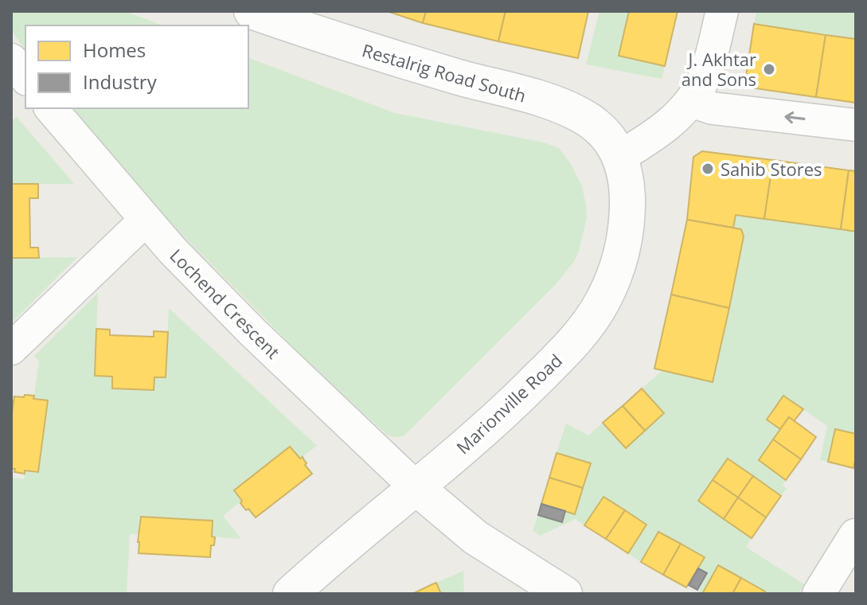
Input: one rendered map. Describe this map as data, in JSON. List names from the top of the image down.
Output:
{
  "streets": {
    "street": ["Restalrig Road South", "Lochend Crescent", "Marionville Road"]
  },
  "crossings": [
    ["Restalrig Road South", "Marionville Road"],
    ["Lochend Crescent", "Marionville Road"]
  ],
  "places": ["J. Akhtar and Sons", "Sahib Stores"],
  "legend": ["Homes", "Industry"]
}
